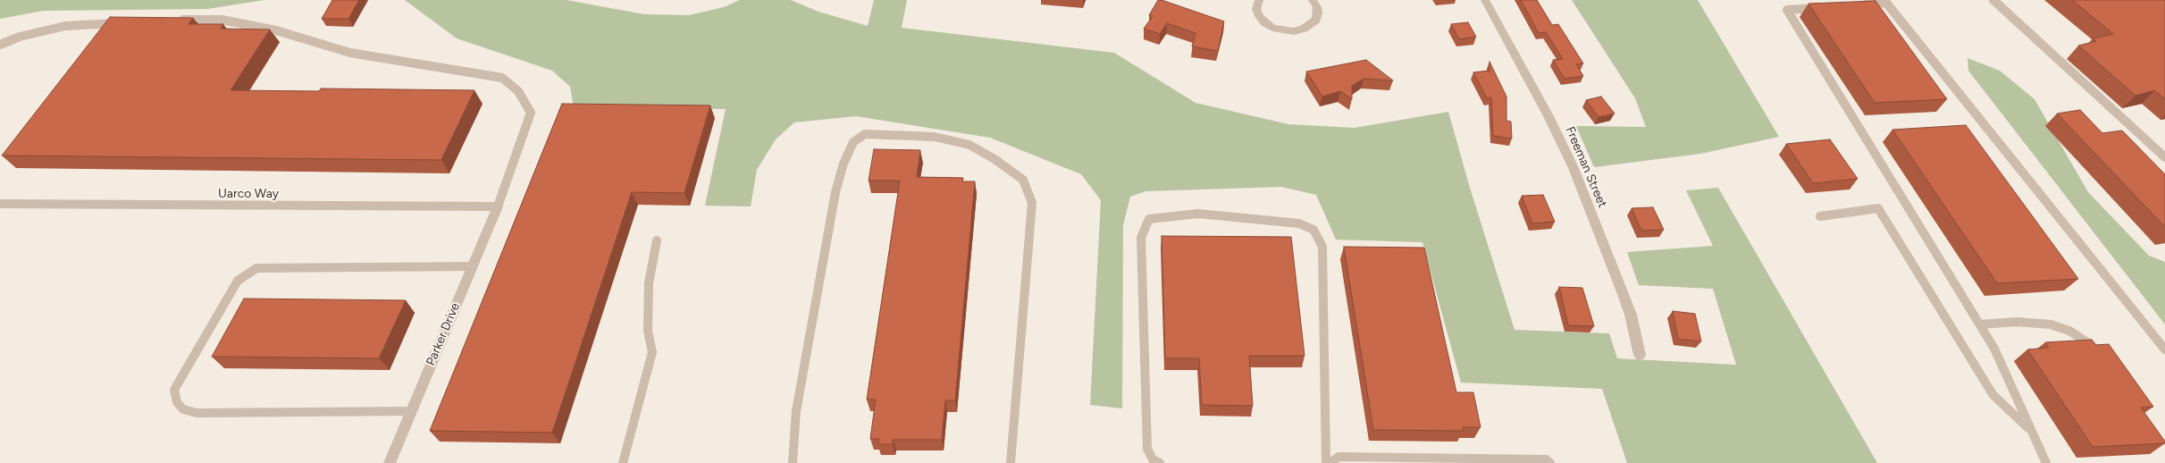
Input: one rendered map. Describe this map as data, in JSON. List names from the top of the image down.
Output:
{
  "streets": {
    "street": ["Freeman Street", "Parker Drive"],
    "lane": ["Uarco Way"]
  },
  "crossings": [
    ["Uarco Way", "Parker Drive"]
  ]
}
